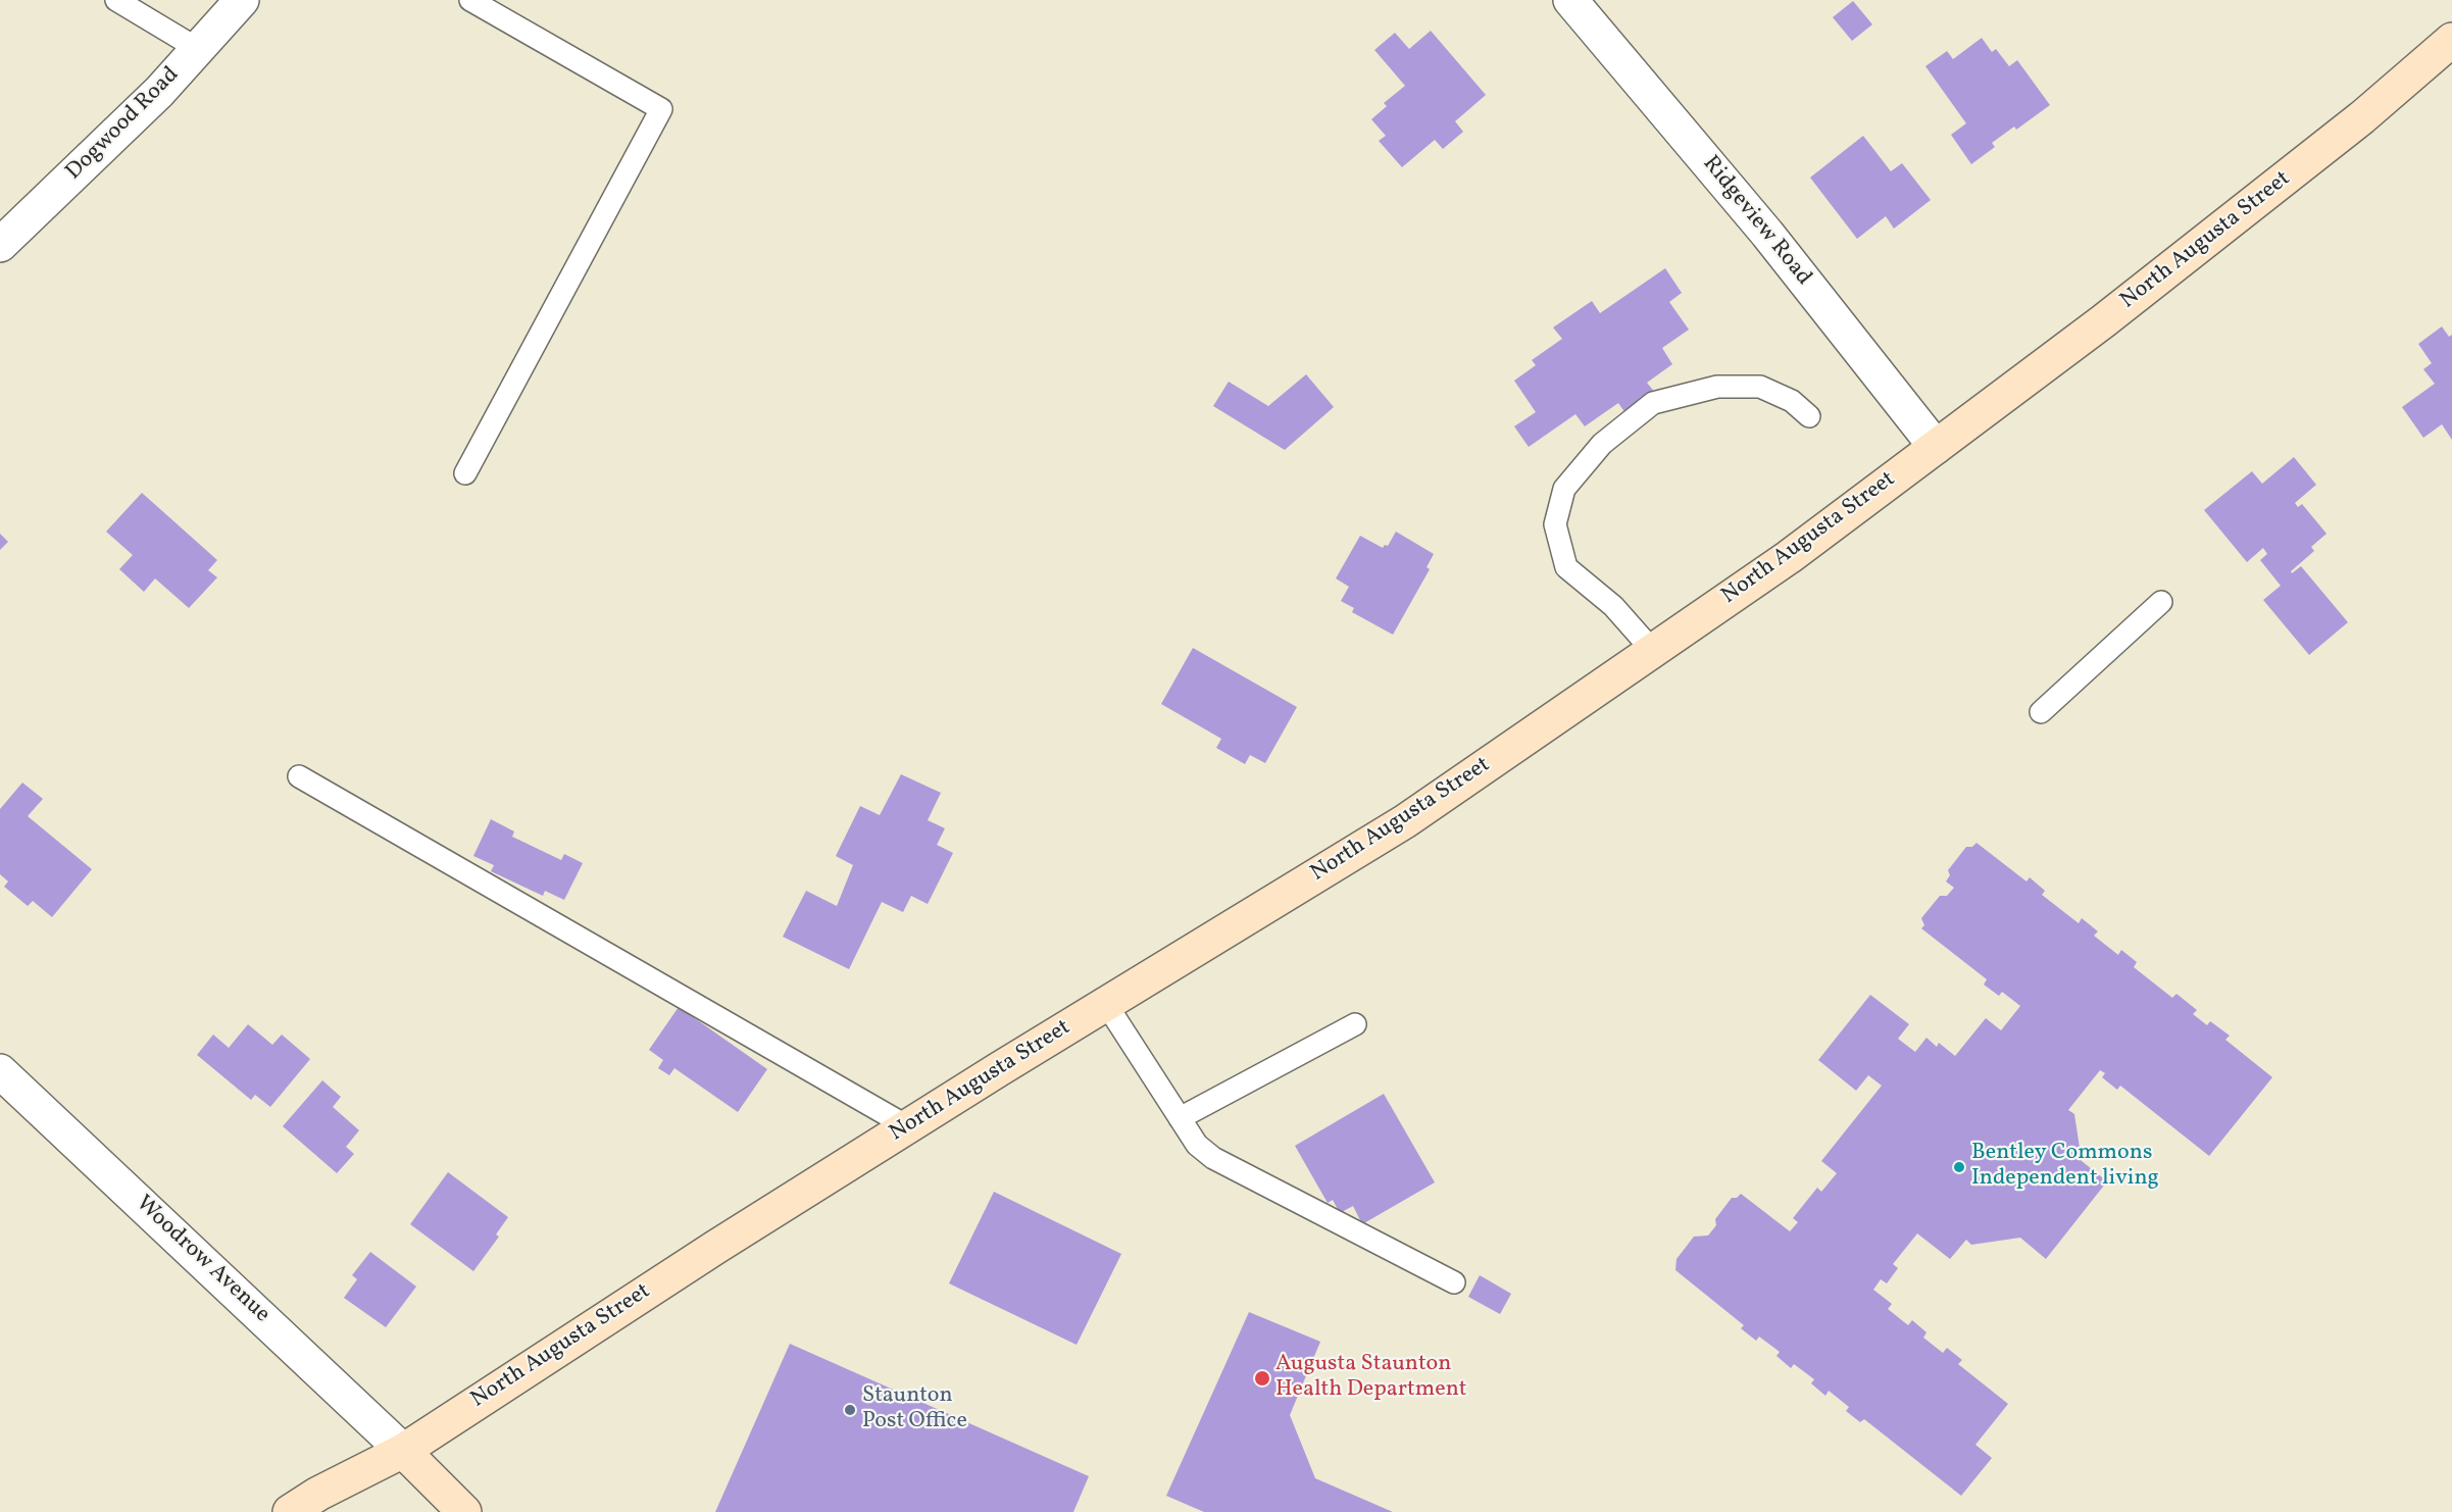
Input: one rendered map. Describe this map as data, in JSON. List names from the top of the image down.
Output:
{
  "streets": {
    "main road": ["North Augusta Street"],
    "street": ["Dogwood Road", "Ridgeview Road", "Woodrow Avenue"]
  },
  "crossings": [
    ["Ridgeview Road", "North Augusta Street"],
    ["North Augusta Street", "Woodrow Avenue"]
  ],
  "places": ["Bentley Commons Independent living", "Augusta Staunton Health Department", "Staunton Post Office"]
}
